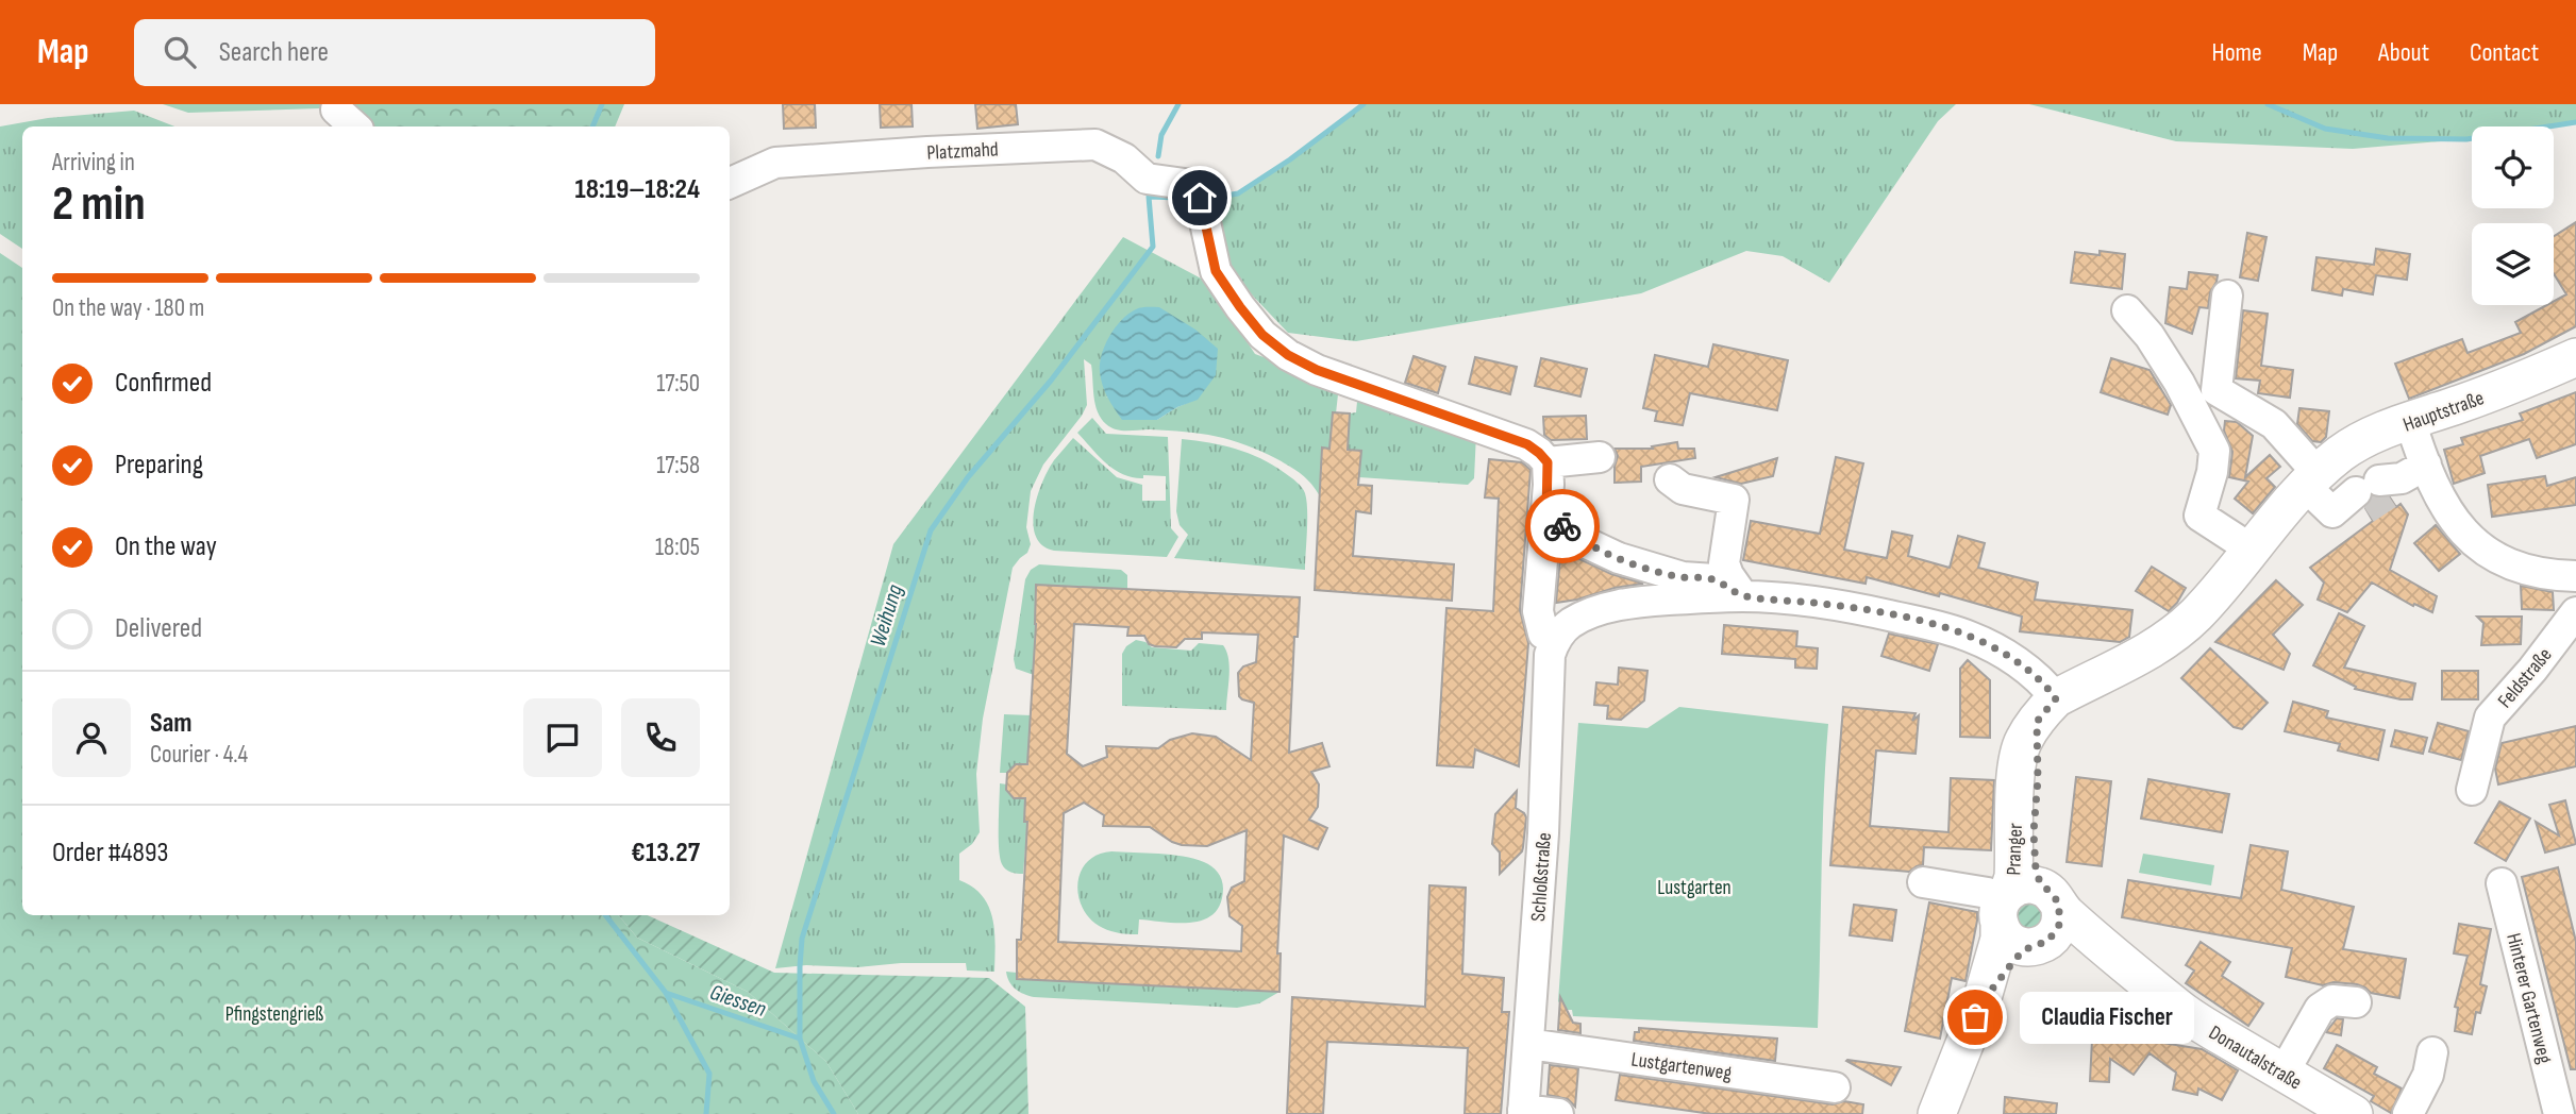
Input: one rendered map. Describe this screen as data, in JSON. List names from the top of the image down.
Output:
{
  "streets": {
    "main road": ["Hauptstraße", "Pranger", "Donautalstraße"],
    "street": [
      "Platzmahd",
      "Feldstraße",
      "Schloßstraße",
      "Hinterer Gartenweg",
      "Lustgartenweg"
    ]
  },
  "crossings": [
    ["Hauptstraße", "Pranger"],
    ["Schloßstraße", "Lustgartenweg"]
  ],
  "water": ["Weihung", "Giessen"],
  "parks": ["Lustgarten", "Pfingstengrieß"],
  "places": ["Claudia Fischer"],
  "page": {
    "header": "Map",
    "search": "Search here",
    "nav": [
      "Home",
      "Map",
      "About",
      "Contact"
    ],
    "heading": ["2 min", "Arriving in", "18:19–18:24"],
    "panel": [
      "Sam",
      "Courier · 4.4",
      "Order #4893",
      "€13.27"
    ],
    "bar": "On the way · 180 m",
    "list": [
      ["Confirmed", "17:50"],
      ["Preparing", "17:58"],
      ["On the way", "18:05"],
      "Delivered"
    ],
    "bubble": "Claudia Fischer"
  }
}
